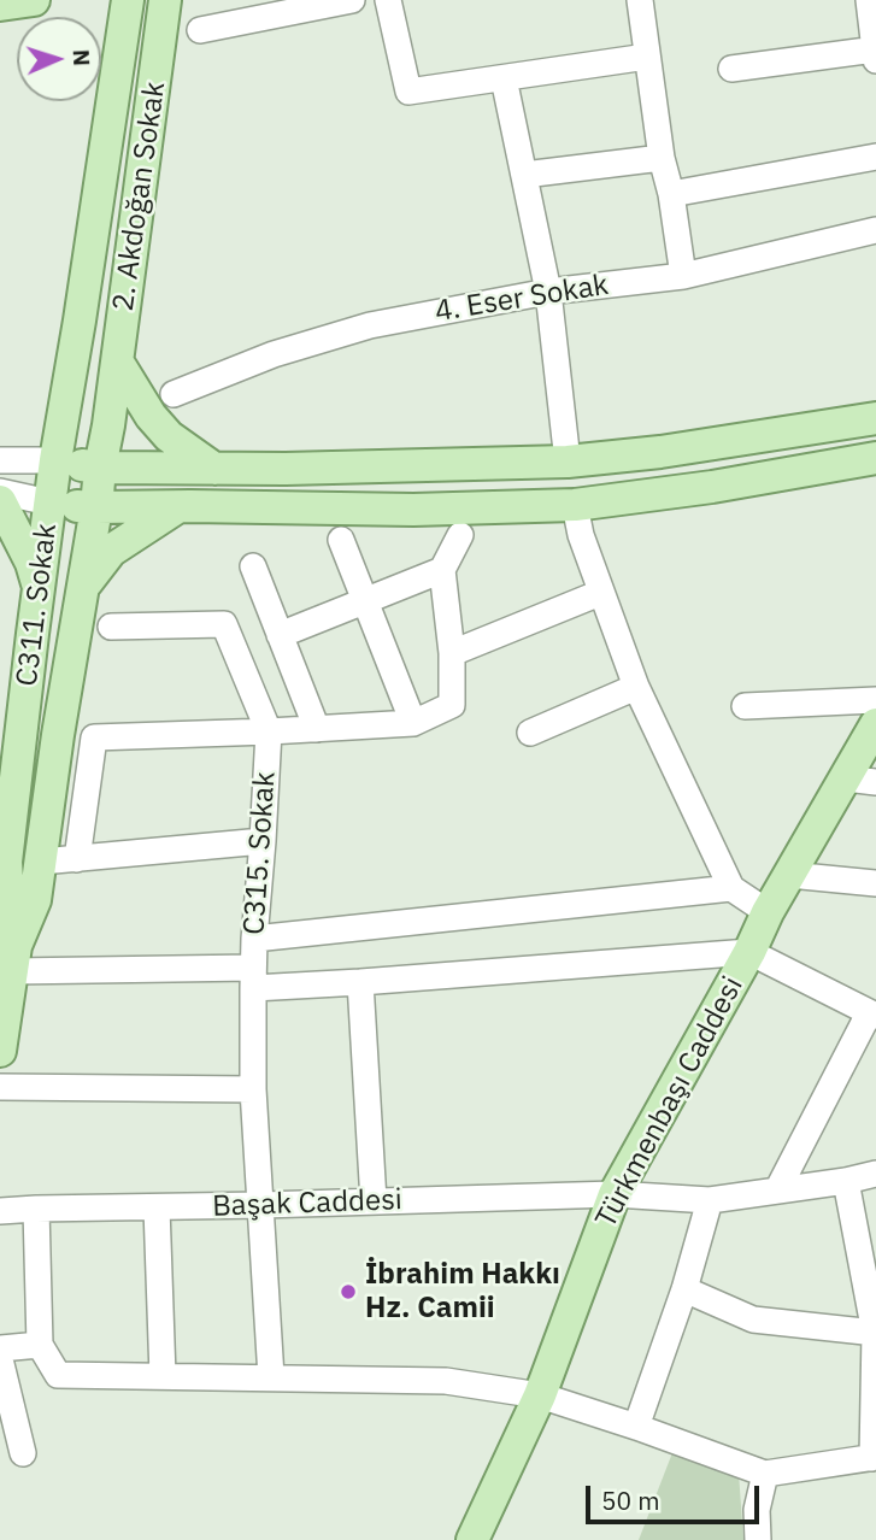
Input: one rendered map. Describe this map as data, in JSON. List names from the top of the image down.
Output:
{
  "streets": {
    "main road": ["2. Akdoğan Sokak", "C311. Sokak", "Türkmenbaşı Caddesi"],
    "street": ["4. Eser Sokak", "C315. Sokak", "Başak Caddesi"]
  },
  "crossings": [
    ["2. Akdoğan Sokak", "C311. Sokak"],
    ["C315. Sokak", "Başak Caddesi"],
    ["Türkmenbaşı Caddesi", "Başak Caddesi"]
  ],
  "places": ["İbrahim Hakkı Hz. Camii"],
  "scale_bar": "50 m",
  "north": "right"
}
